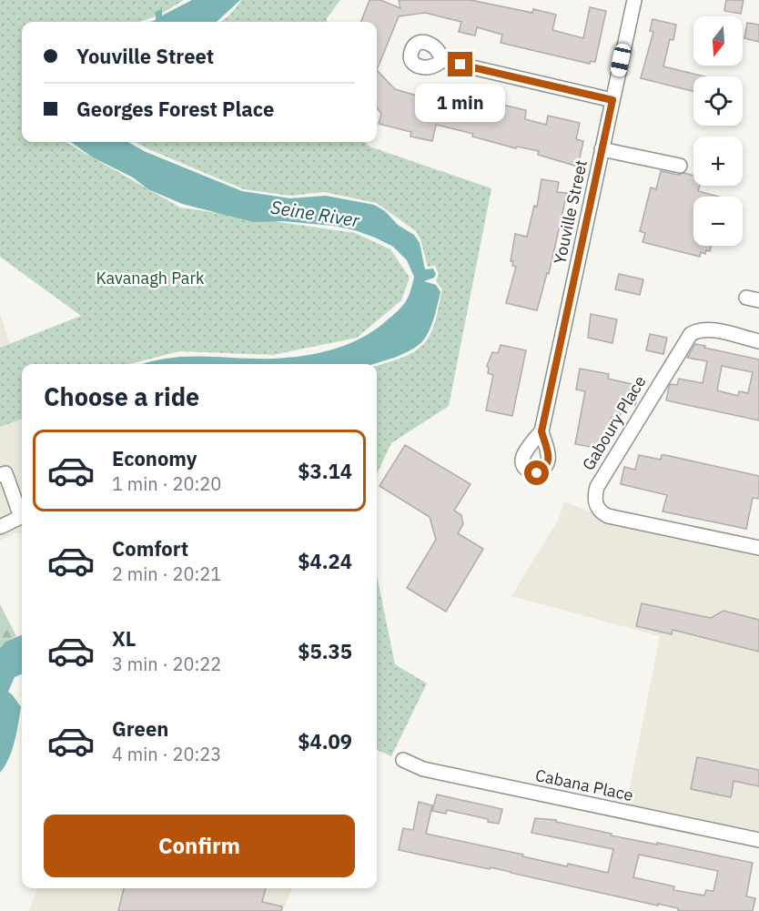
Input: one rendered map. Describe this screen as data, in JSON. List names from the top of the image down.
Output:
{
  "streets": {
    "street": ["Youville Street", "Gaboury Place", "Cabana Place"]
  },
  "water": ["Seine River"],
  "parks": ["Kavanagh Park"],
  "north": "bottom",
  "page": {
    "map_buttons": ["+", "−"],
    "banner": ["Youville Street", "Georges Forest Place"],
    "bubble": "1 min",
    "heading": "Choose a ride",
    "list": [
      {
        "name": "Economy",
        "note": "1 min · 20:20",
        "value": "$3.14"
      },
      {
        "name": "Comfort",
        "note": "2 min · 20:21",
        "value": "$4.24"
      },
      {
        "name": "XL",
        "note": "3 min · 20:22",
        "value": "$5.35"
      },
      {
        "name": "Green",
        "note": "4 min · 20:23",
        "value": "$4.09"
      }
    ],
    "buttons": "Confirm"
  }
}
